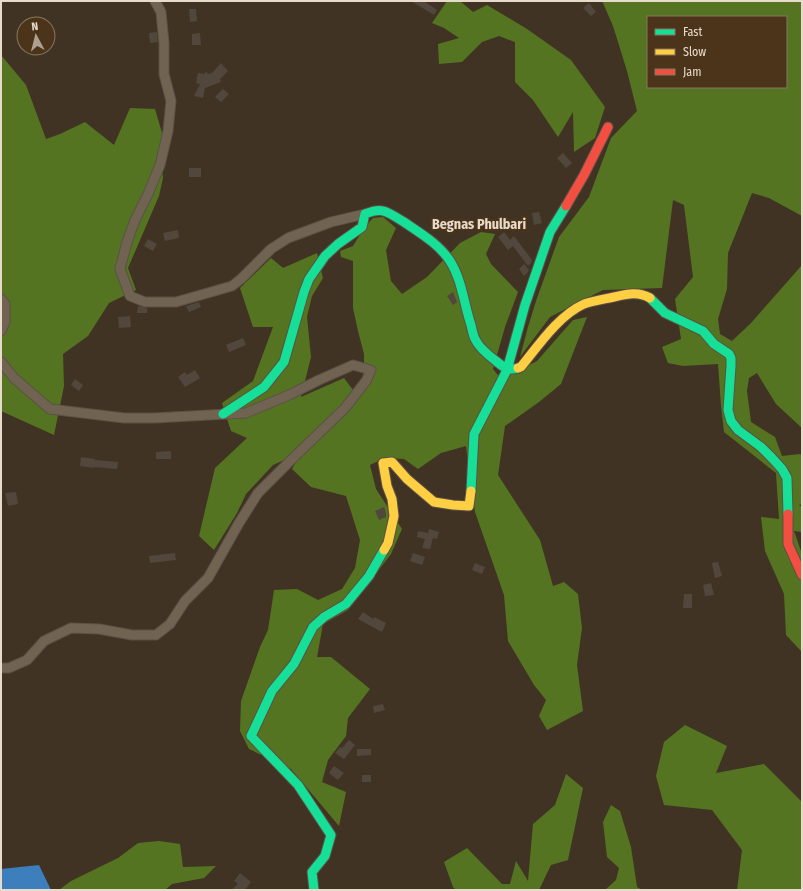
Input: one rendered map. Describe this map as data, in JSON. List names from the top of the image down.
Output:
{
  "districts": ["Begnas Phulbari"],
  "legend": ["Fast", "Slow", "Jam"],
  "north": "top"
}
